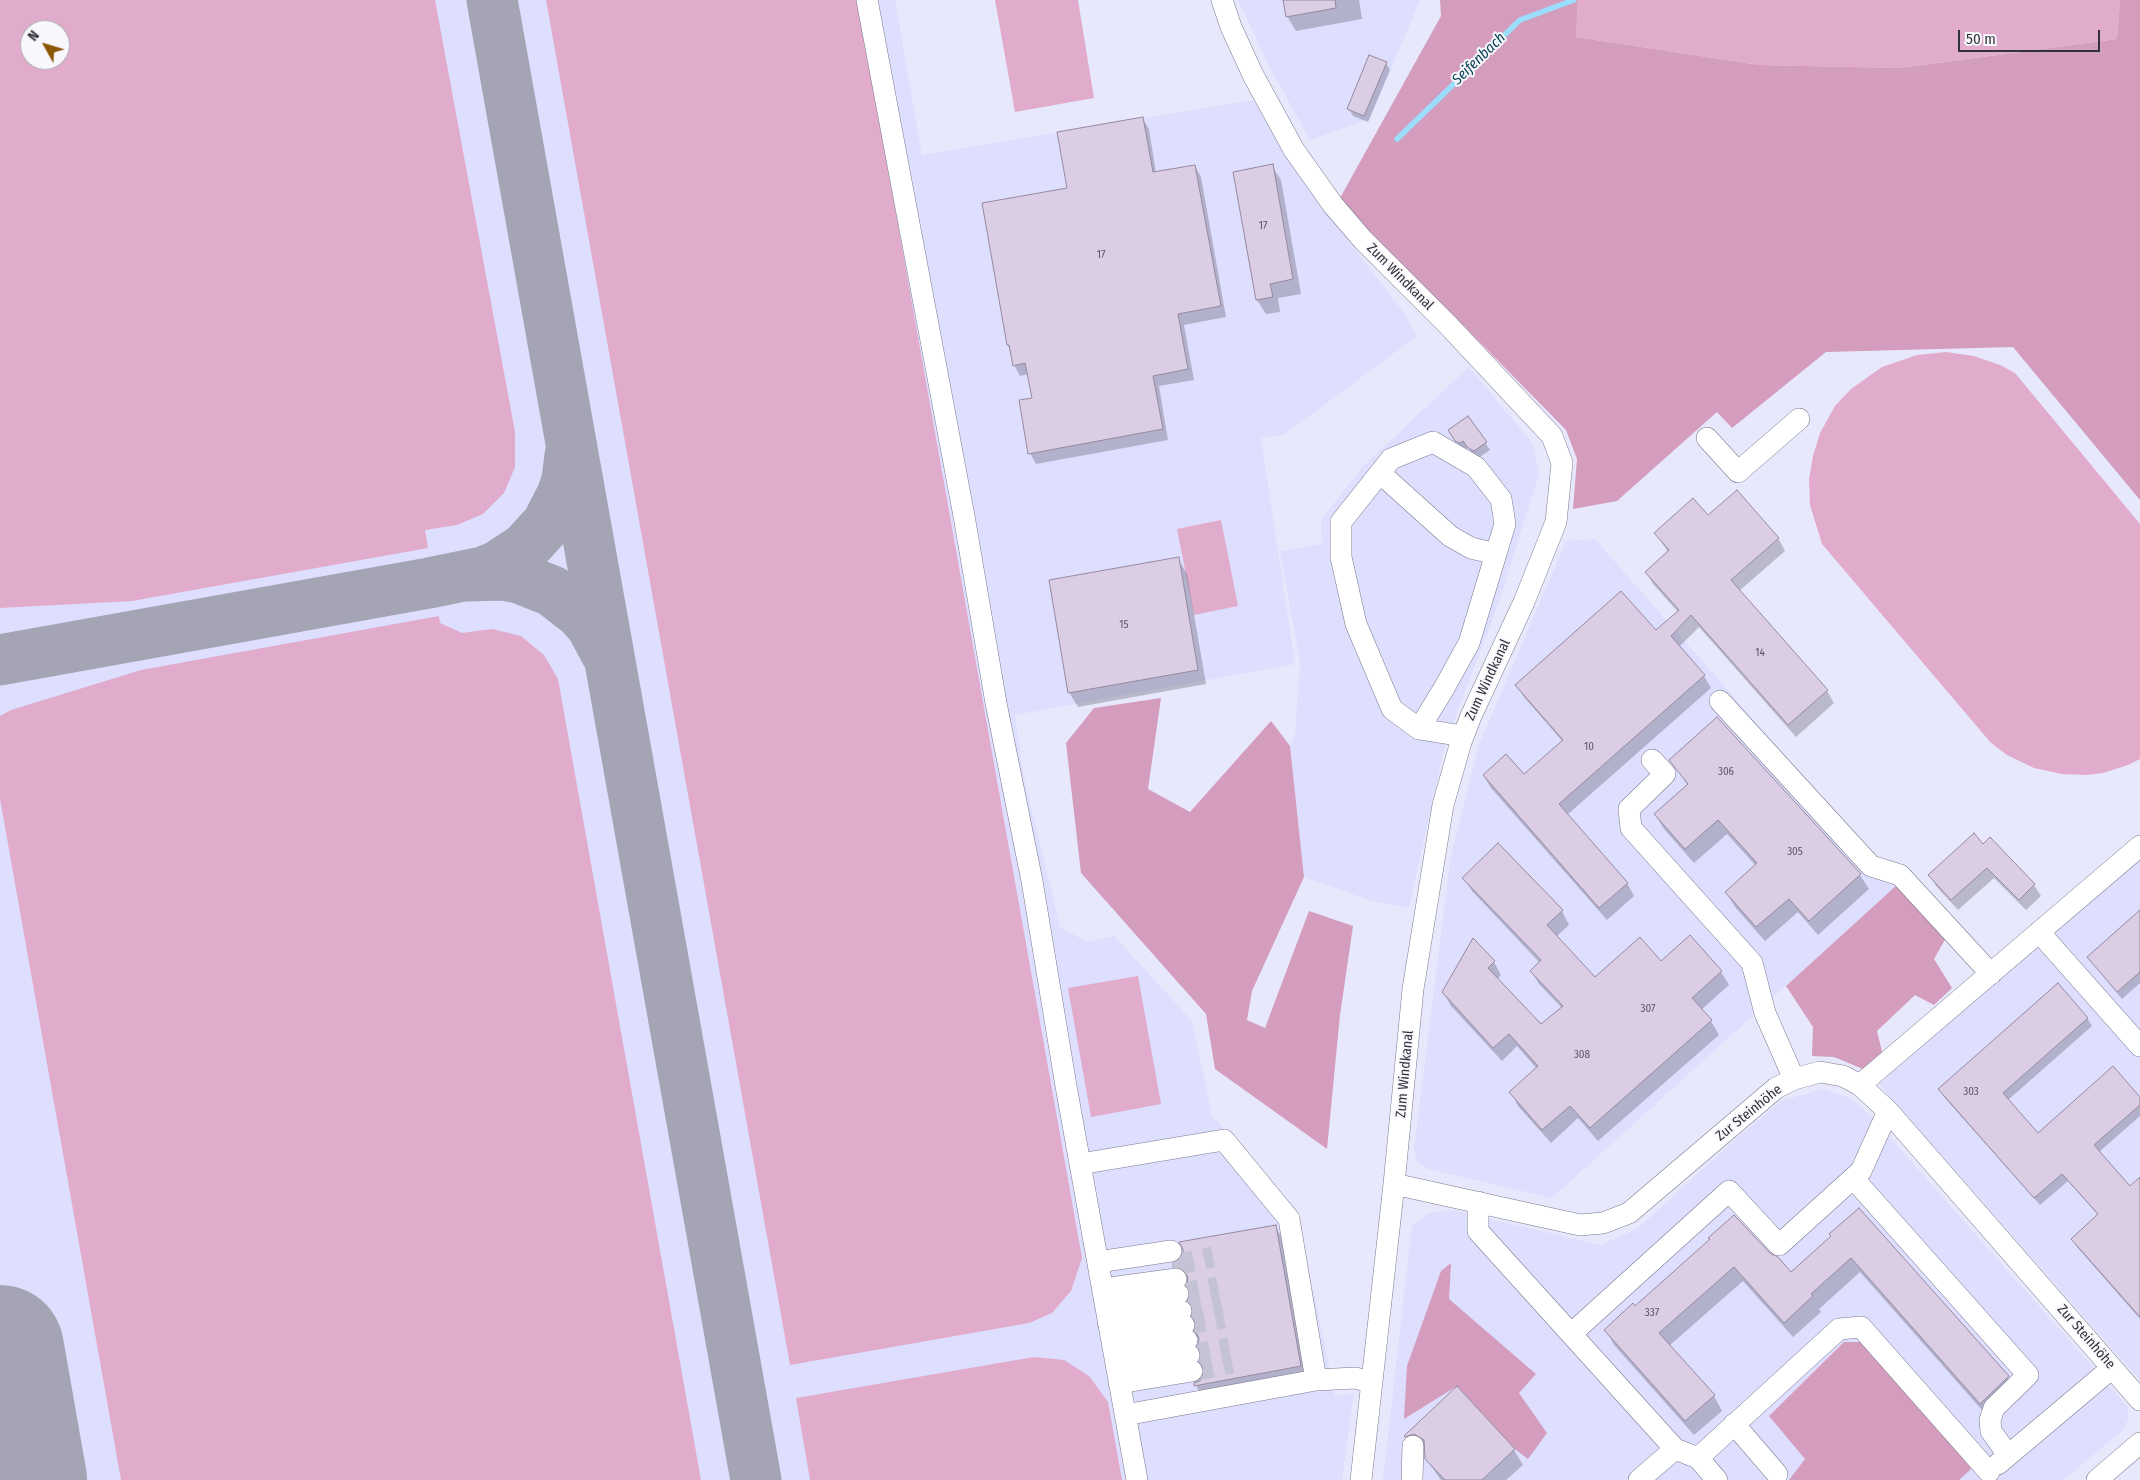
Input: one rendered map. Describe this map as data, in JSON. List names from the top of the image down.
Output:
{
  "streets": {
    "street": ["Zum Windkanal", "Zur Steinhöhe"]
  },
  "crossings": [
    ["Zum Windkanal", "Zur Steinhöhe"]
  ],
  "water": ["Seifenbach"],
  "house_numbers": [
    "17",
    "17",
    "15",
    "14",
    "10",
    "306",
    "305",
    "307",
    "308",
    "303",
    "337"
  ],
  "scale_bar": "50 m",
  "north": "top left"
}
